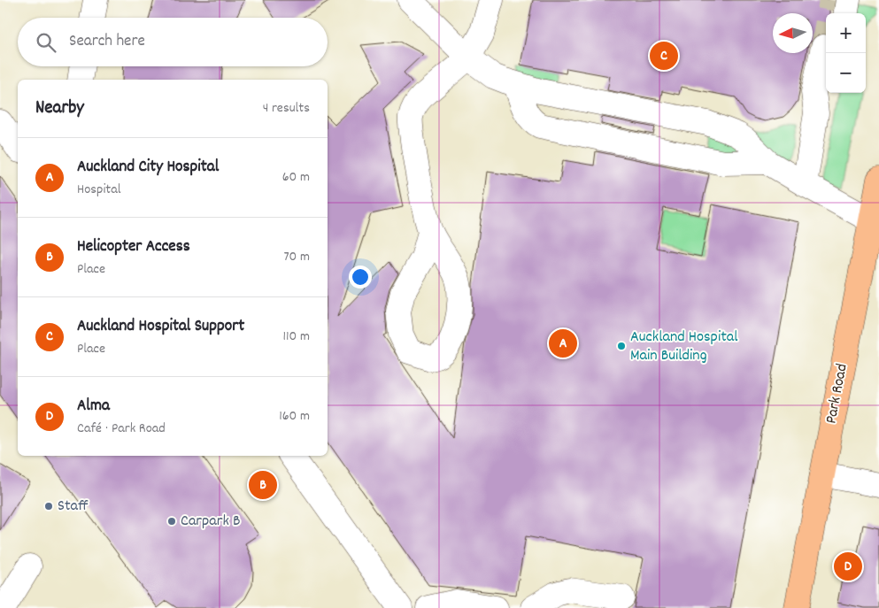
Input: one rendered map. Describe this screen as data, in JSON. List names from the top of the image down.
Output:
{
  "streets": {
    "main road": ["Park Road"]
  },
  "places": ["Auckland Hospital Main Building", "Staff", "Carpark B"],
  "north": "left",
  "page": {
    "map_buttons": ["+", "−"],
    "search": "Search here",
    "pins": [
      "C",
      "A",
      "B",
      "D"
    ],
    "heading": ["Nearby", "4 results"],
    "list": [
      {
        "mark": "A",
        "name": "Auckland City Hospital",
        "note": "Hospital",
        "value": "60 m"
      },
      {
        "mark": "B",
        "name": "Helicopter Access",
        "note": "Place",
        "value": "70 m"
      },
      {
        "mark": "C",
        "name": "Auckland Hospital Support",
        "note": "Place",
        "value": "110 m"
      },
      {
        "mark": "D",
        "name": "Alma",
        "note": "Café · Park Road",
        "value": "160 m"
      }
    ]
  }
}
